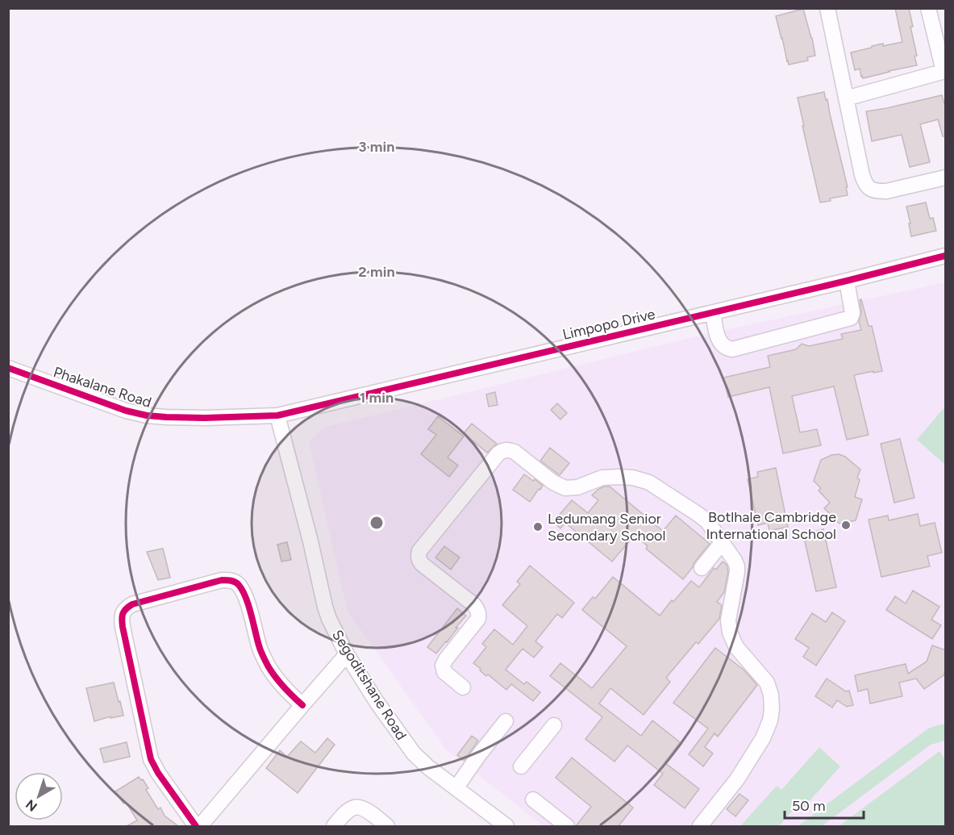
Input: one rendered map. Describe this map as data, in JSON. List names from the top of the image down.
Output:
{
  "streets": {
    "street": ["Limpopo Drive", "Phakalane Road", "Segoditshane Road"]
  },
  "crossings": [
    ["Limpopo Drive", "Phakalane Road"],
    ["Limpopo Drive", "Segoditshane Road"],
    ["Phakalane Road", "Segoditshane Road"]
  ],
  "places": ["Botlhale Cambridge International School", "Ledumang Senior Secondary School"],
  "scale_bar": "50 m",
  "north": "bottom left",
  "rings": ["3 min", "2 min", "1 min"]
}
